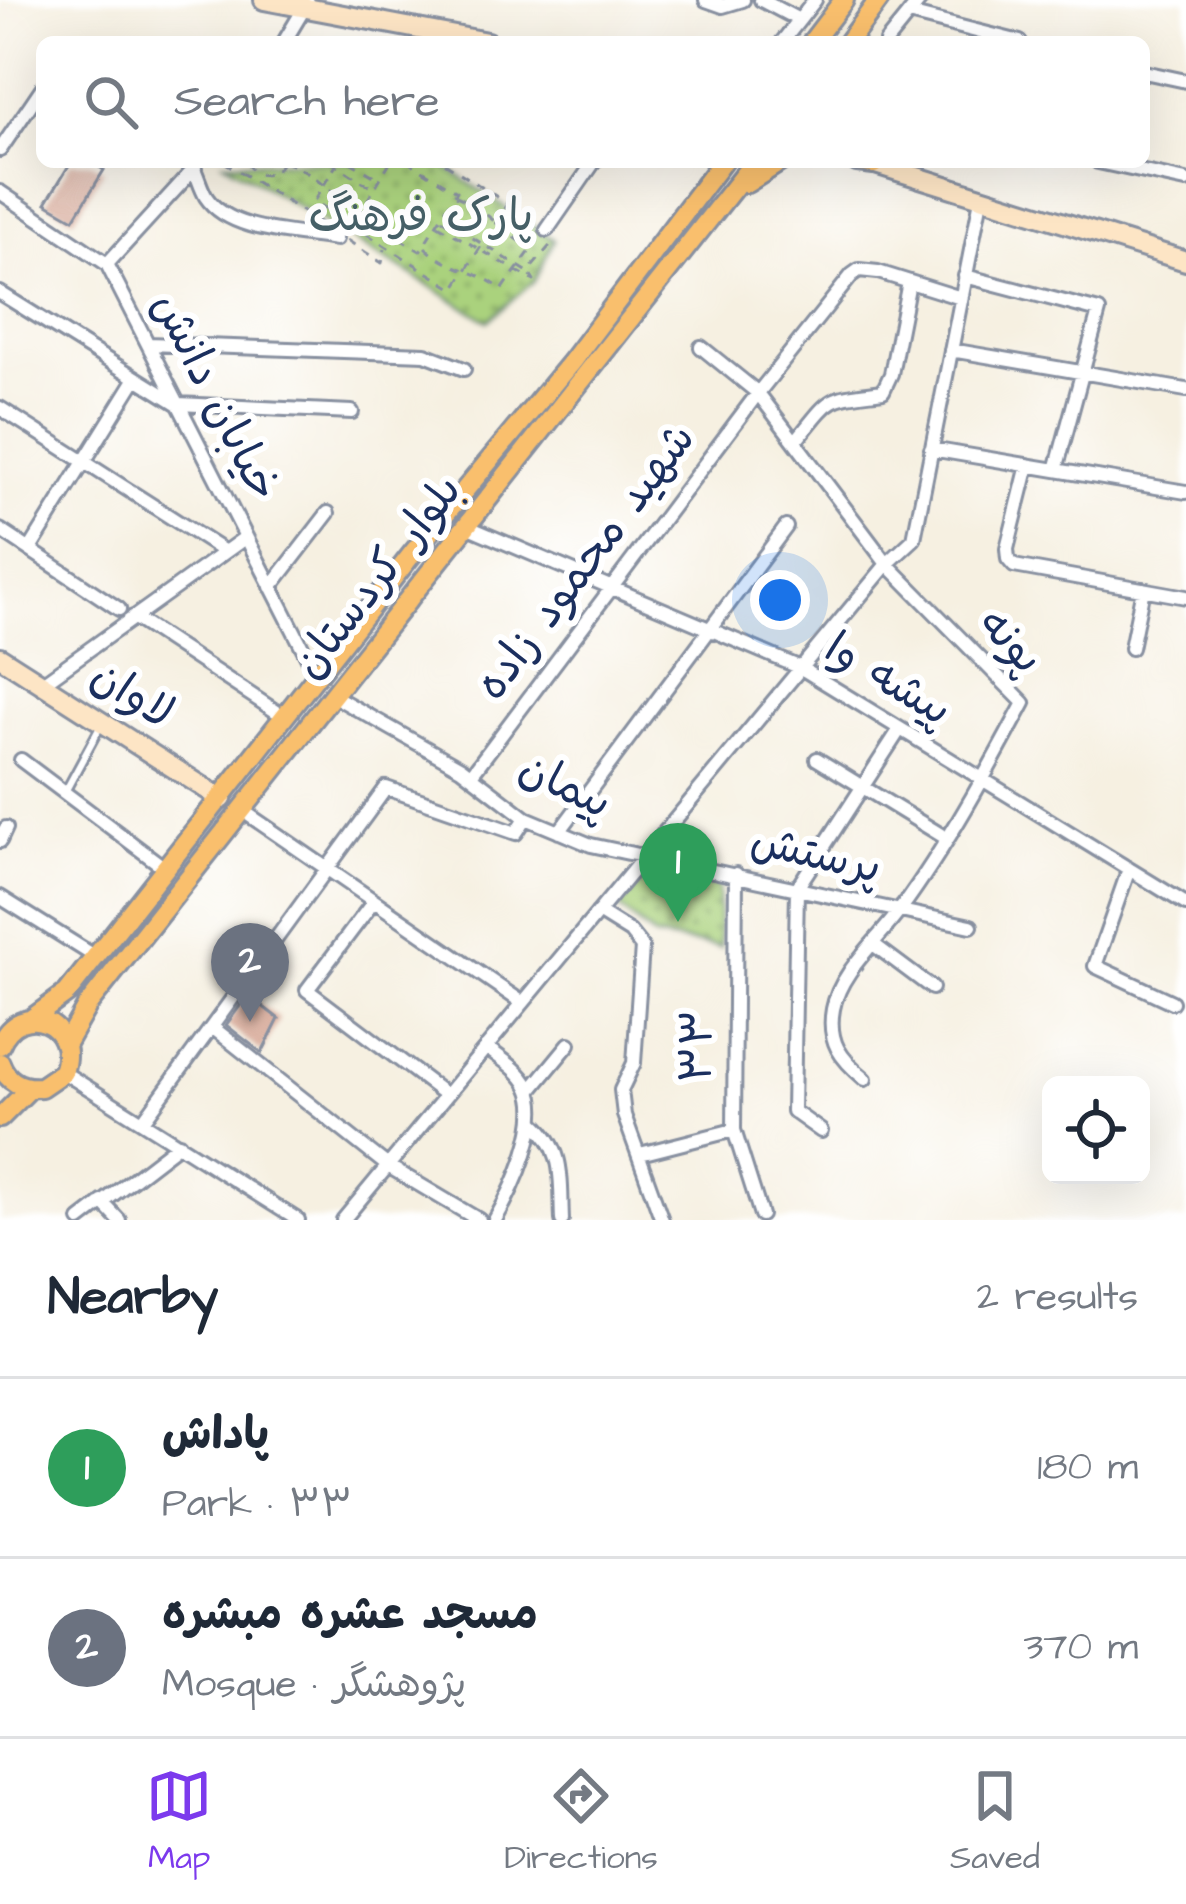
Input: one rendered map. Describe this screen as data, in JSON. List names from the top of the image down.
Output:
{
  "streets": {
    "main road": ["بلوار کردستان"],
    "street": [
      "خیابان دانش",
      "شهید محمود زاده",
      "پونه",
      "پیشه وا",
      "لاوان",
      "پیمان",
      "پرستش",
      "۳۳"
    ]
  },
  "crossings": [
    ["خیابان دانش", "بلوار کردستان"],
    ["شهید محمود زاده", "پیشه وا"],
    ["شهید محمود زاده", "پیمان"],
    ["بلوار کردستان", "پیشه وا"],
    ["بلوار کردستان", "لاوان"],
    ["بلوار کردستان", "پیمان"],
    ["پونه", "پیشه وا"],
    ["پیمان", "پرستش"],
    ["پرستش", "۳۳"]
  ],
  "parks": ["پارک فرهنگ"],
  "page": {
    "search": "Search here",
    "pins": ["1", "2"],
    "heading": ["Nearby", "2 results"],
    "list": [
      {
        "mark": "1",
        "name": "پاداش",
        "note": "Park · ۳۳",
        "value": "180 m"
      },
      {
        "mark": "2",
        "name": "مسجد عشره مبشره",
        "note": "Mosque · پژوهشگر",
        "value": "370 m"
      }
    ],
    "nav": ["Map", "Directions", "Saved"]
  }
}
